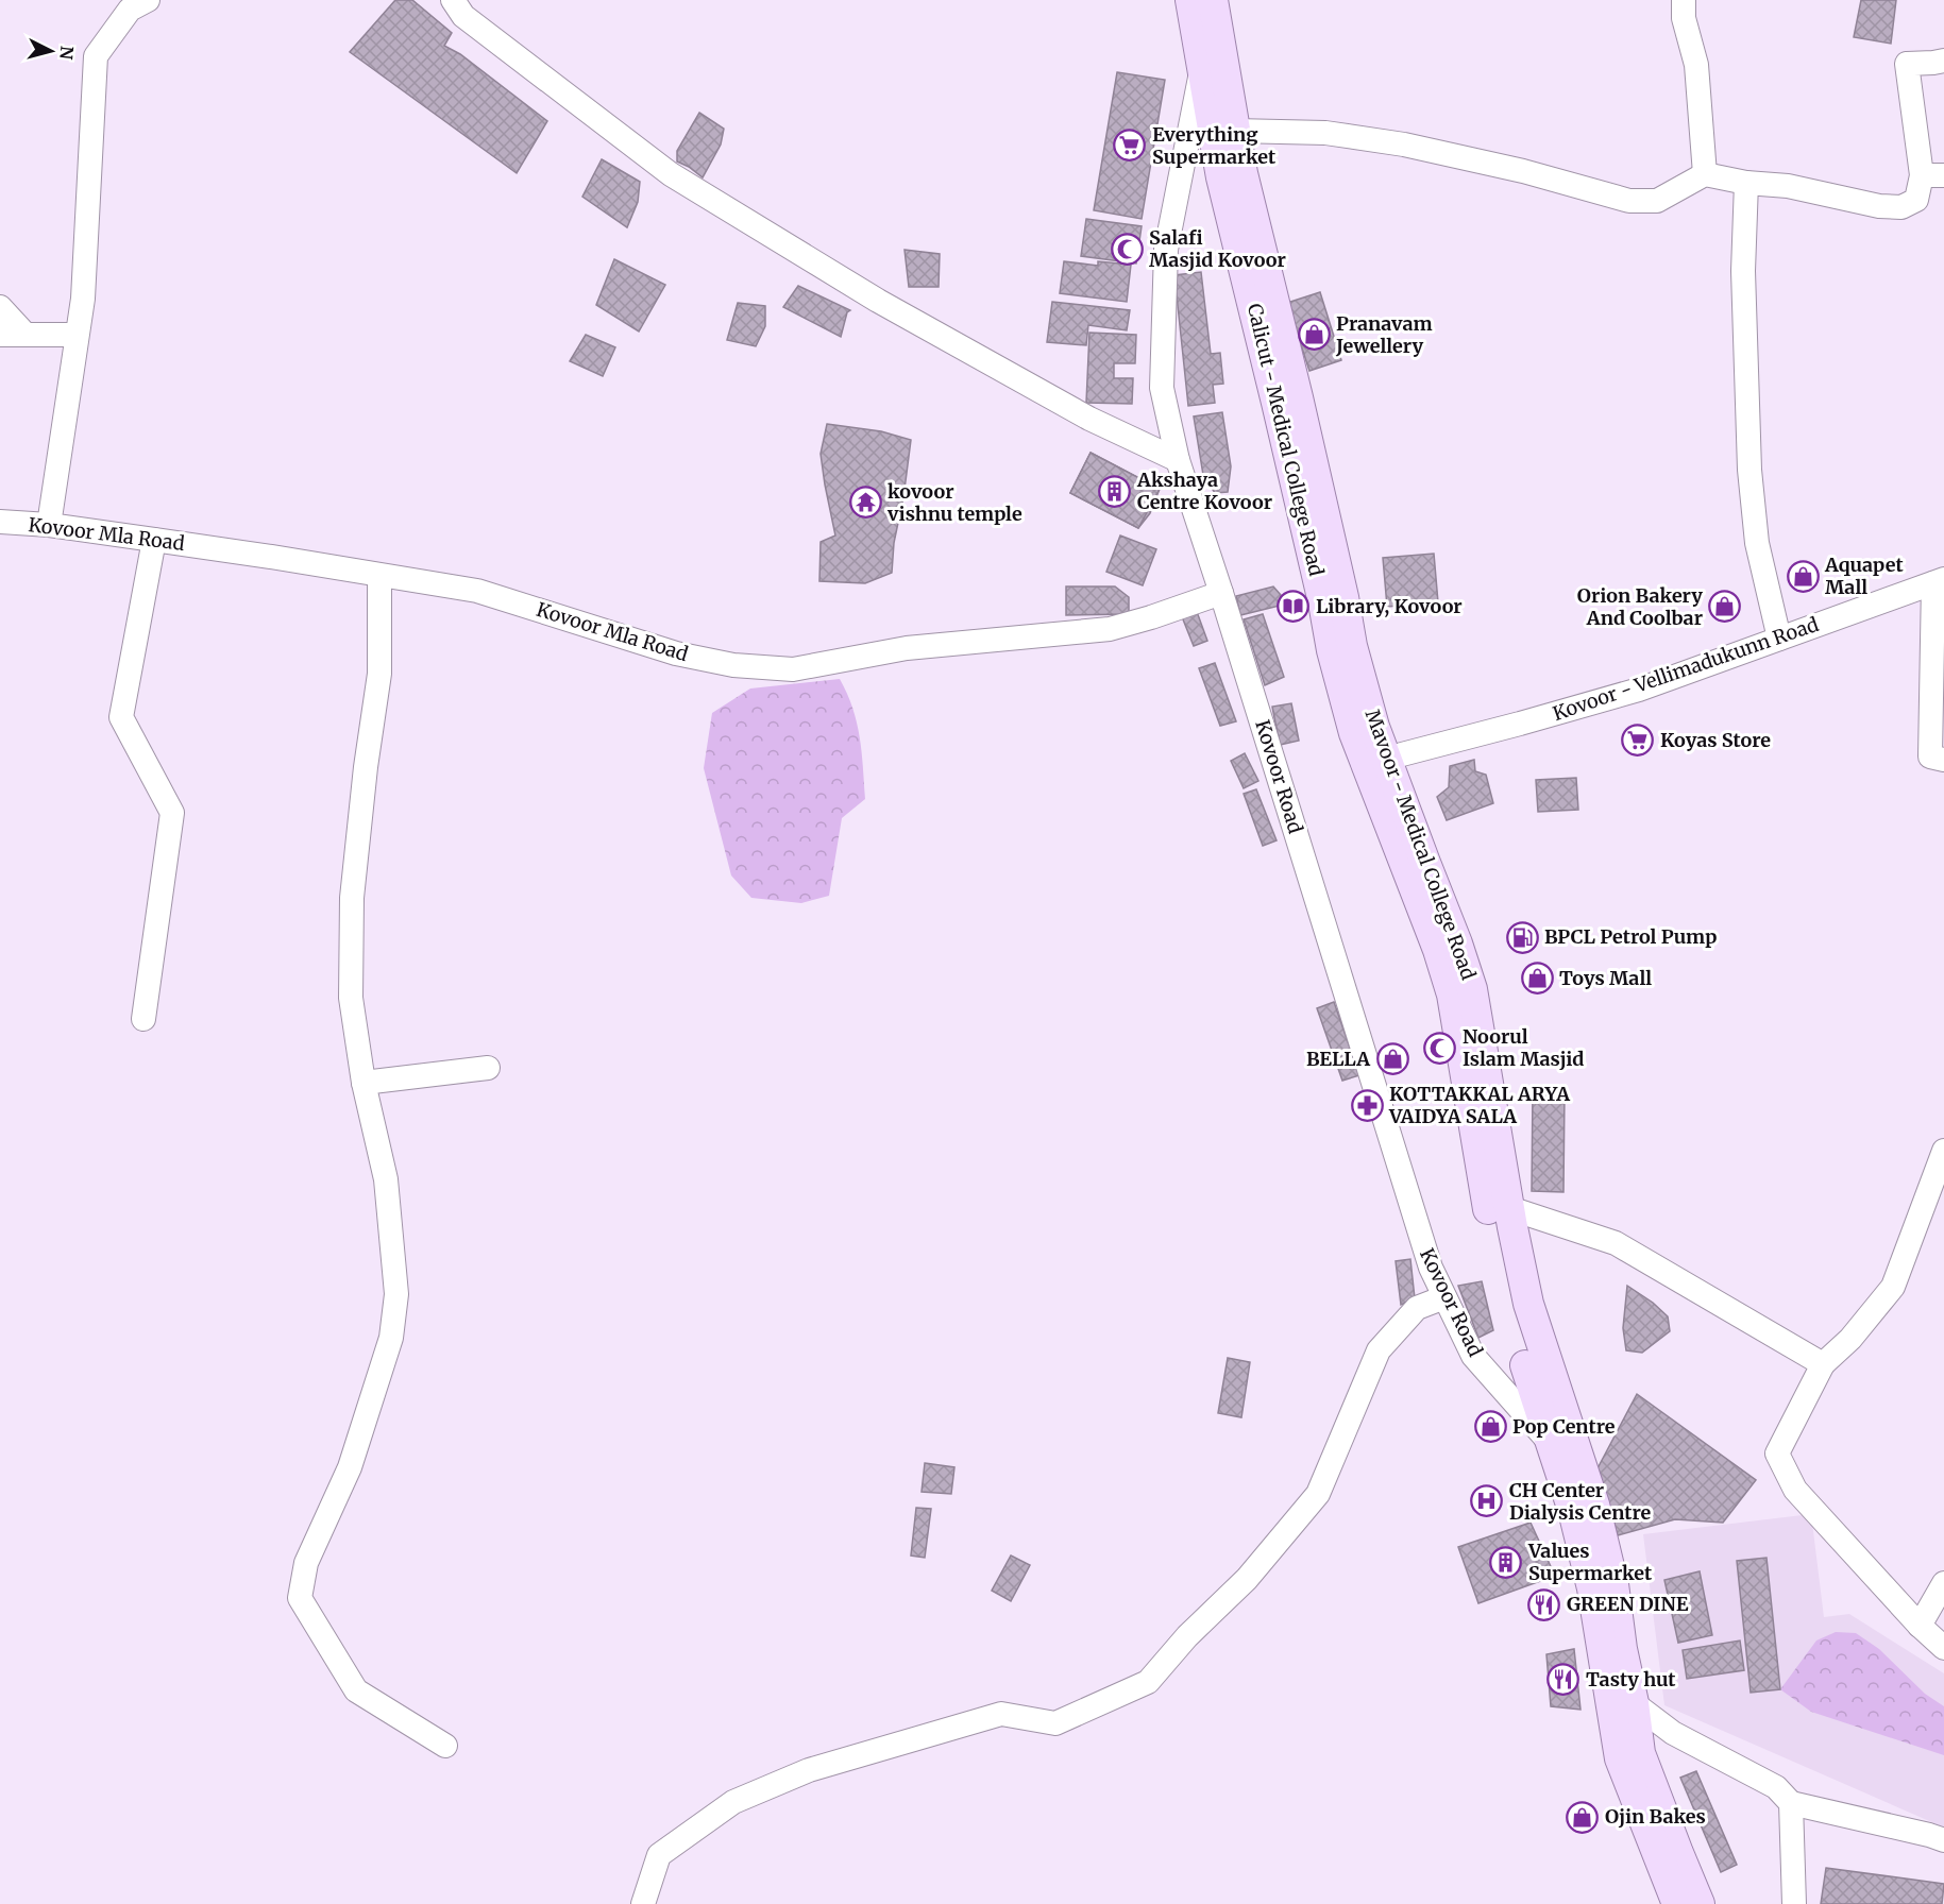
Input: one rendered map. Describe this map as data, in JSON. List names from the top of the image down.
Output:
{
  "streets": {
    "main road": ["Calicut - Medical College Road", "Mavoor - Medical College Road"],
    "street": ["Kovoor Mla Road", "Kovoor - Vellimadukunn Road", "Kovoor Road"]
  },
  "crossings": [
    ["Calicut - Medical College Road", "Kovoor - Vellimadukunn Road"],
    ["Calicut - Medical College Road", "Kovoor Road"],
    ["Calicut - Medical College Road", "Mavoor - Medical College Road"],
    ["Kovoor Mla Road", "Kovoor Road"],
    ["Kovoor - Vellimadukunn Road", "Mavoor - Medical College Road"],
    ["Kovoor Road", "Mavoor - Medical College Road"]
  ],
  "places": {
    "supermarket": ["Everything Supermarket", "Koyas Store"],
    "mosque": ["Salafi Masjid Kovoor", "Noorul Islam Masjid"],
    "shop": [
      "Pranavam Jewellery",
      "Aquapet Mall",
      "Orion Bakery And Coolbar",
      "Toys Mall",
      "BELLA",
      "Pop Centre",
      "Ojin Bakes"
    ],
    "building": ["Akshaya Centre Kovoor", "Values Supermarket"],
    "temple": ["kovoor vishnu temple"],
    "library": ["Library, Kovoor"],
    "fuel station": ["BPCL Petrol Pump"],
    "pharmacy": ["KOTTAKKAL ARYA VAIDYA SALA"],
    "hospital": ["CH Center Dialysis Centre"],
    "restaurant": ["GREEN DINE", "Tasty hut"]
  },
  "north": "right"
}
